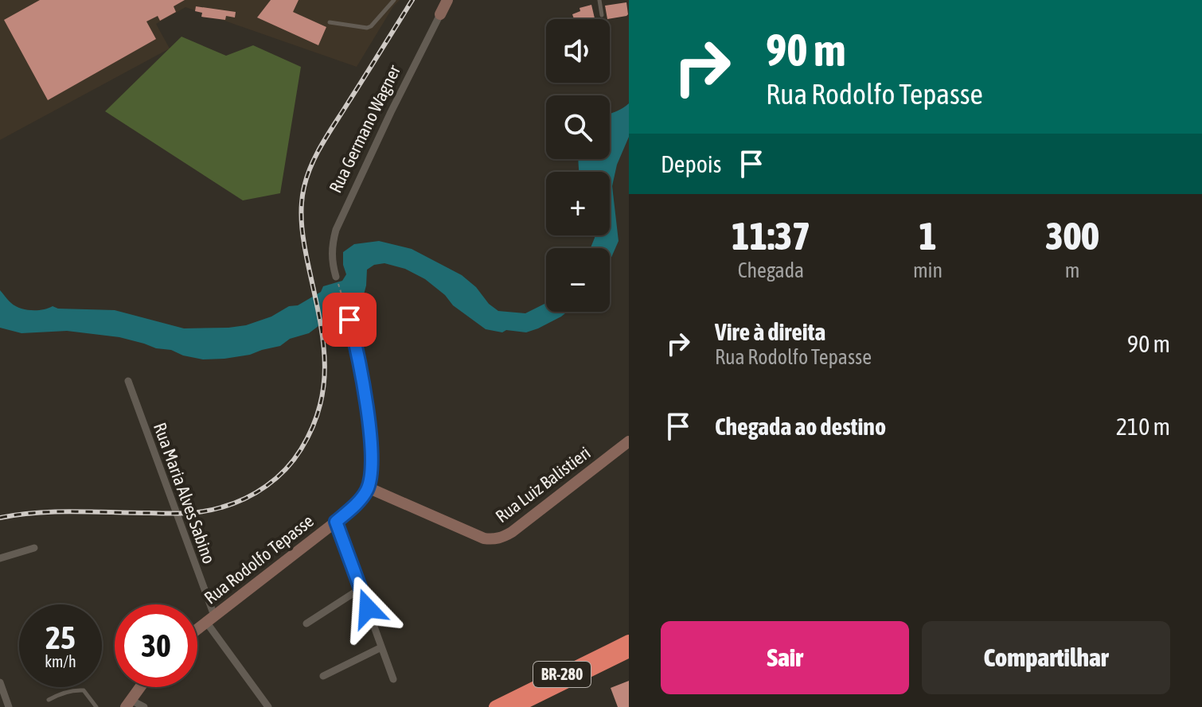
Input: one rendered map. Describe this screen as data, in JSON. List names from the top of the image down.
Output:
{
  "streets": {
    "highway": ["BR-280"],
    "street": [
      "Rua Germano Wagner",
      "Rua Luiz Balistieri",
      "Rua Maria Alves Sabino",
      "Rua Rodolfo Tepasse"
    ]
  },
  "crossings": [
    ["Rua Luiz Balistieri", "Rua Rodolfo Tepasse"],
    ["Rua Maria Alves Sabino", "Rua Rodolfo Tepasse"]
  ],
  "page": {
    "turn": ["90 m", "Rua Rodolfo Tepasse"],
    "map_buttons": ["+", "−"],
    "then": "Depois",
    "eta": [
      "11:37",
      "Chegada",
      "1",
      "min",
      "300",
      "m"
    ],
    "list": [
      {
        "name": "Vire à direita",
        "note": "Rua Rodolfo Tepasse",
        "value": "90 m"
      },
      {
        "name": "Chegada ao destino",
        "value": "210 m"
      }
    ],
    "speed": "25 km/h",
    "limit": "30",
    "buttons": ["Sair", "Compartilhar"]
  }
}
